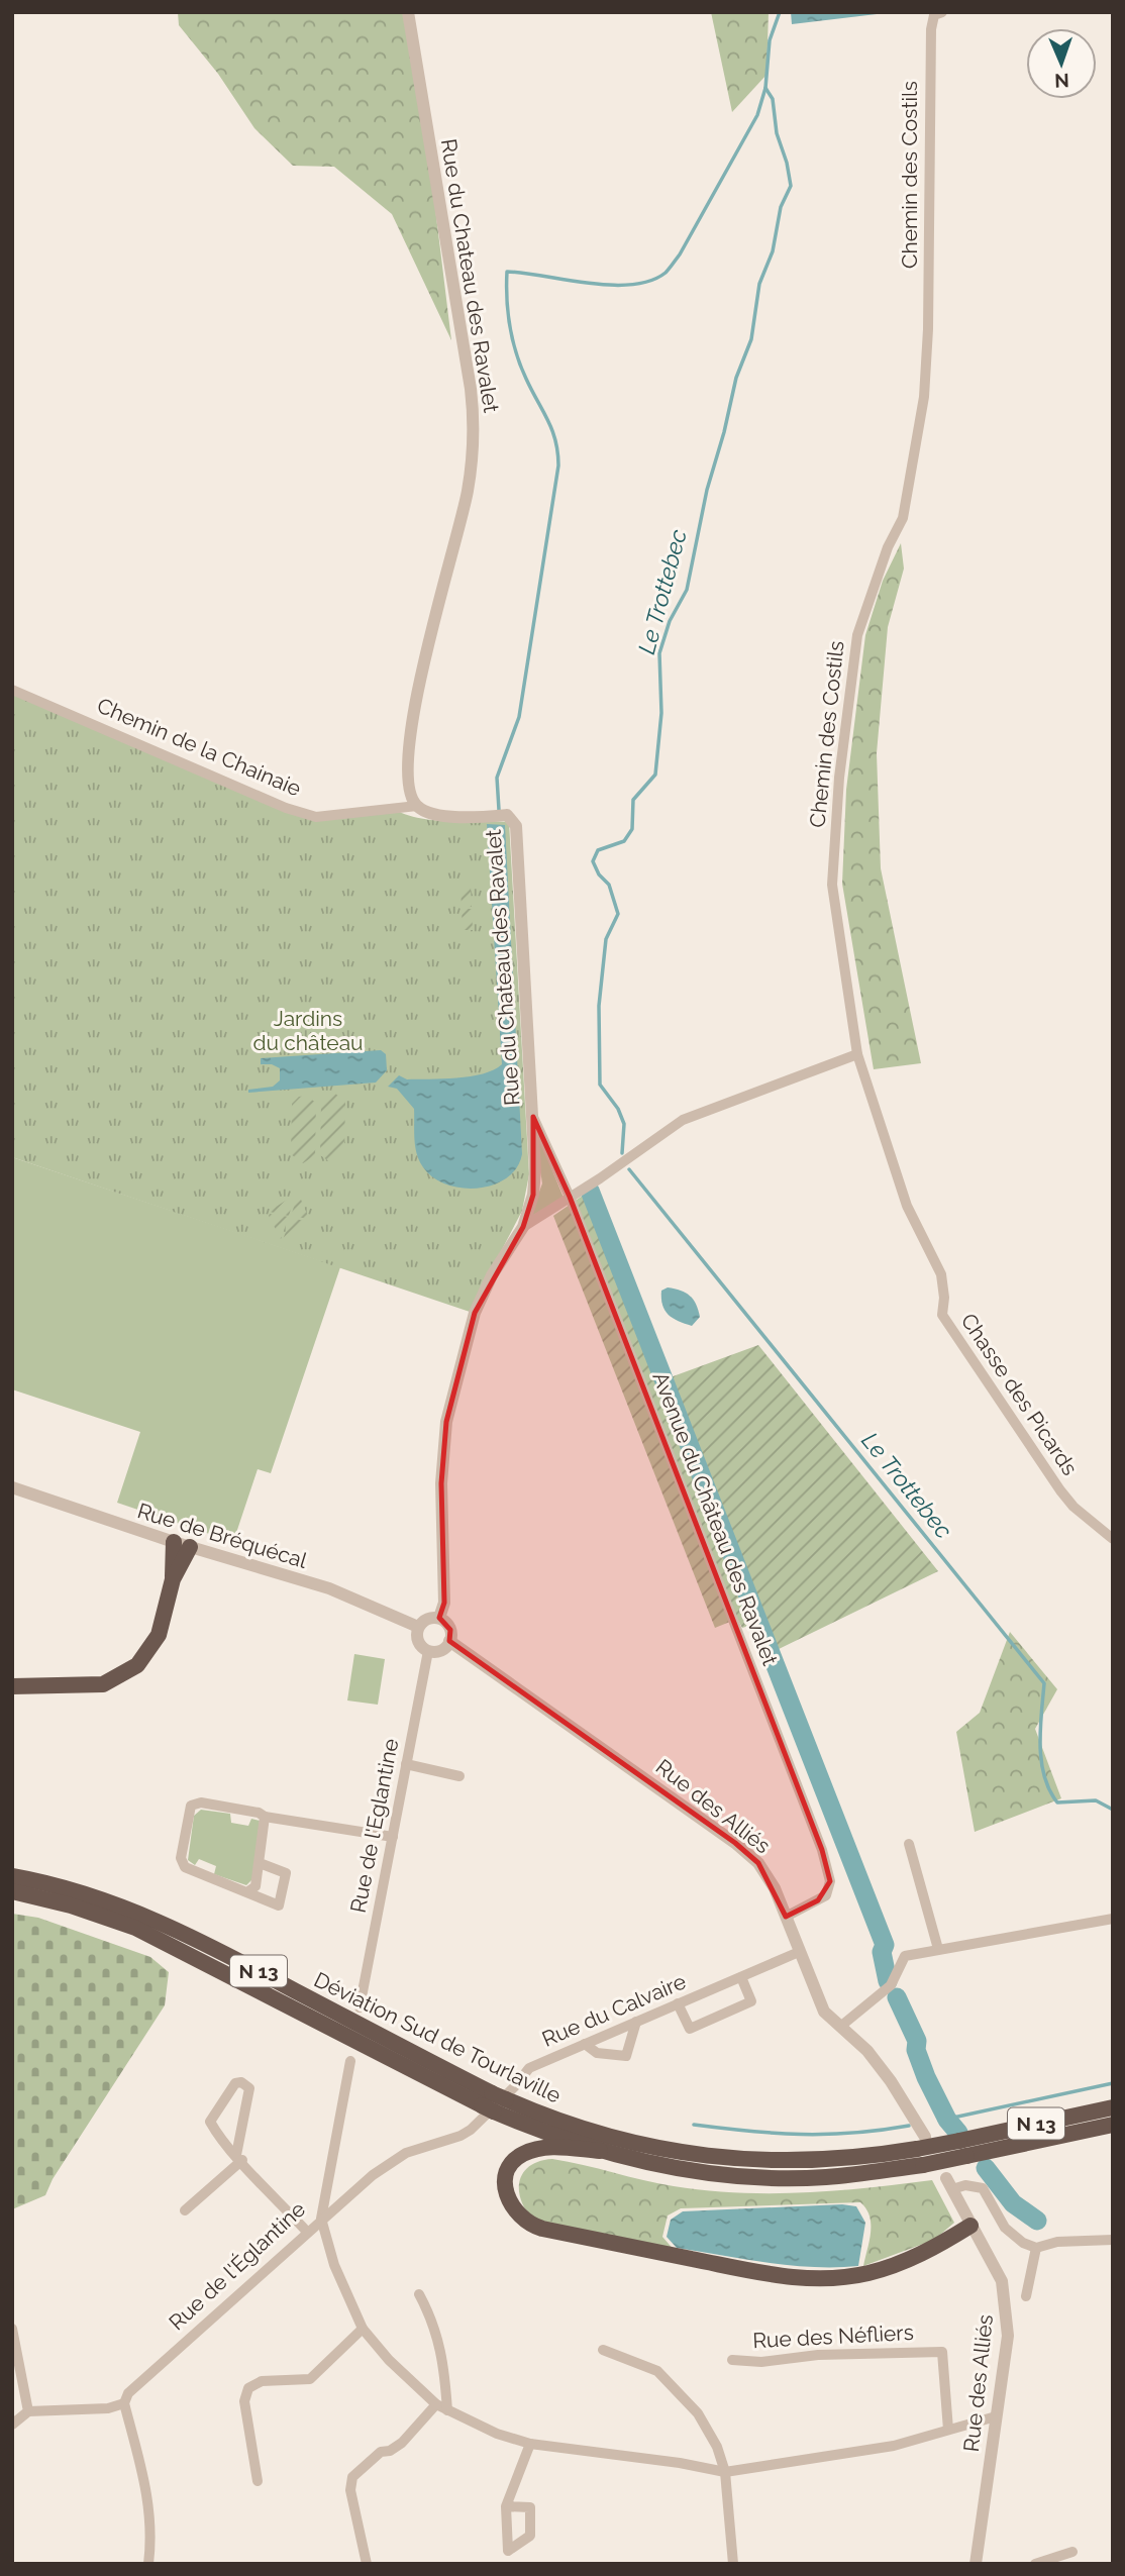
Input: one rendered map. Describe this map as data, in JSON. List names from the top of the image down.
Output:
{
  "streets": {
    "highway": ["N 13", "Déviation Sud de Tourlaville"],
    "street": [
      "Chemin des Costils",
      "Rue du Chateau des Ravalet",
      "Chemin de la Chainaie",
      "Chasse des Picards",
      "Avenue du Château des Ravalet",
      "Rue de Bréquécal",
      "Rue des Alliés",
      "Rue de l'Eglantine",
      "Rue du Calvaire",
      "Rue de l'Églantine",
      "Rue des Néfliers"
    ]
  },
  "crossings": [
    ["Chemin des Costils", "Chasse des Picards"],
    ["Rue du Chateau des Ravalet", "Chemin de la Chainaie"],
    ["Rue du Chateau des Ravalet", "Avenue du Château des Ravalet"],
    ["Rue du Chateau des Ravalet", "Rue de Bréquécal"],
    ["Rue du Chateau des Ravalet", "Rue des Alliés"],
    ["Rue du Chateau des Ravalet", "Rue de l'Eglantine"],
    ["Avenue du Château des Ravalet", "Rue des Alliés"],
    ["Rue de Bréquécal", "Rue des Alliés"],
    ["Rue de Bréquécal", "Rue de l'Eglantine"],
    ["Rue des Alliés", "Rue de l'Eglantine"],
    ["Rue des Alliés", "Rue du Calvaire"],
    ["Rue des Alliés", "Déviation Sud de Tourlaville"],
    ["Rue du Calvaire", "Rue de l'Églantine"]
  ],
  "water": ["Le Trottebec"],
  "parks": ["Jardins du château"],
  "north": "bottom"
}
